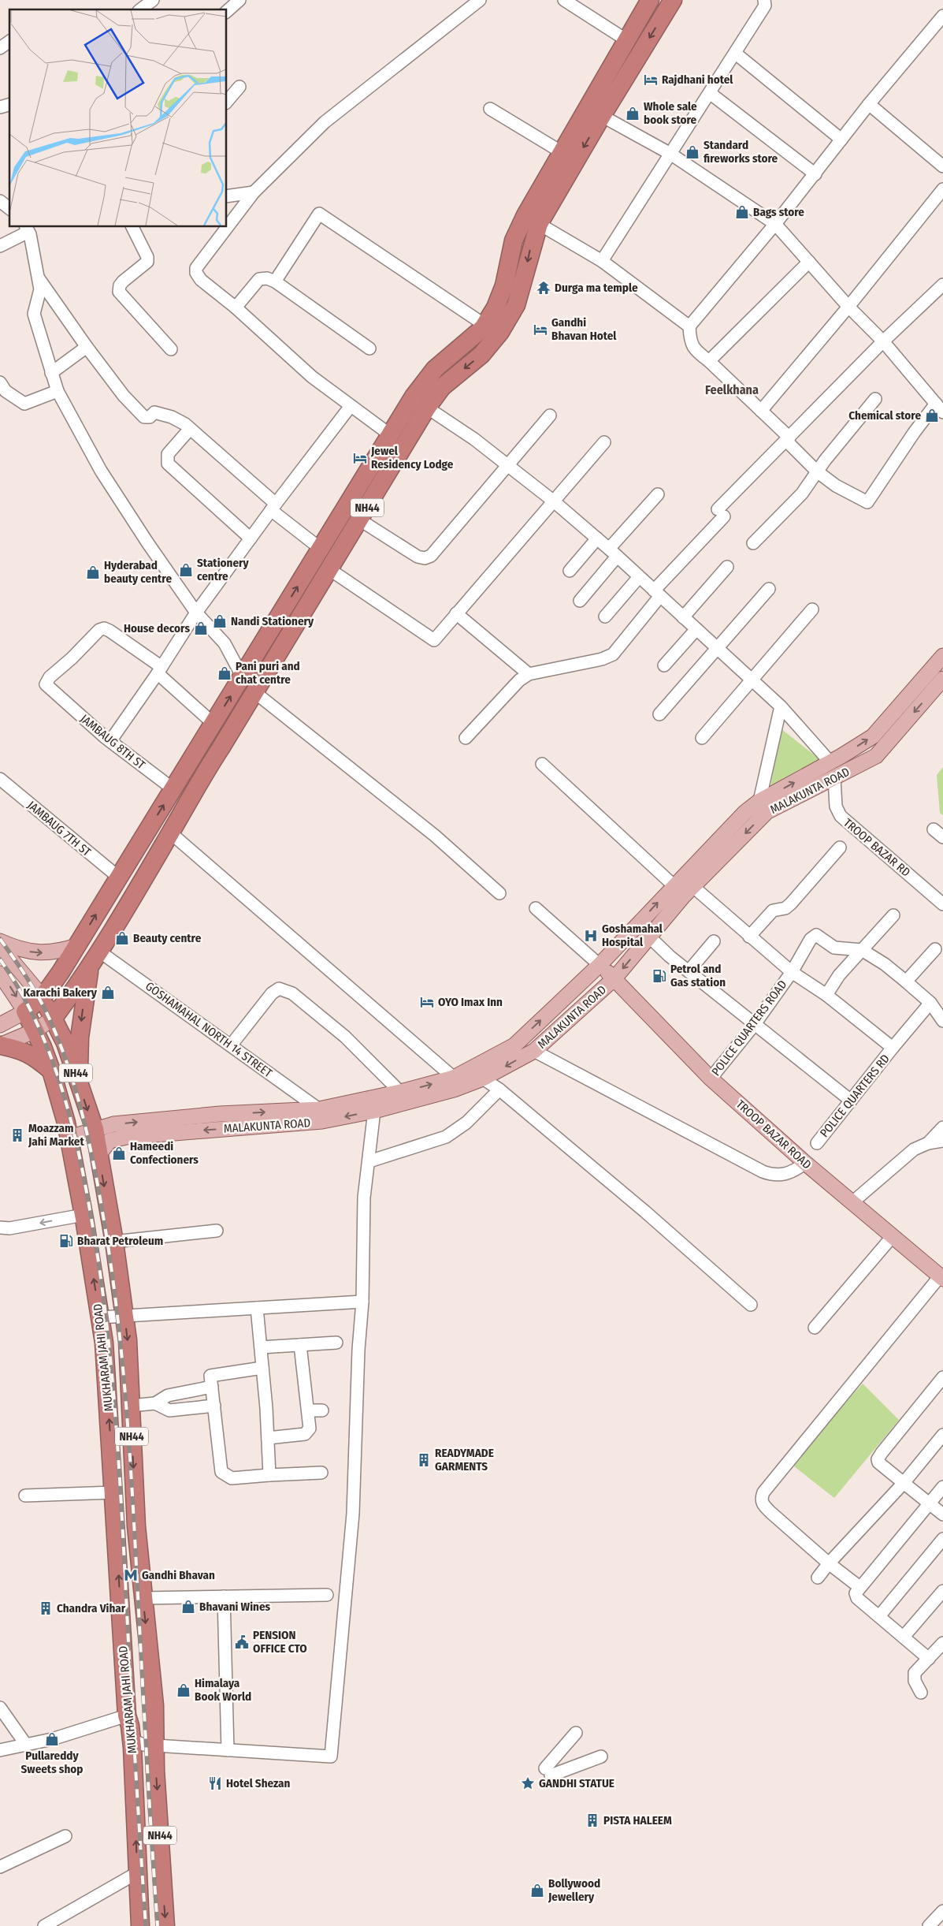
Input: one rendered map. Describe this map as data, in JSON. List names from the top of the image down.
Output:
{
  "streets": {
    "highway": ["NH44", "MUKHARAM JAHI ROAD"],
    "main road": ["MALAKUNTA ROAD", "TROOP BAZAR ROAD"],
    "street": [
      "JAMBAUG 8TH ST",
      "JAMBAUG 7TH ST",
      "TROOP BAZAR RD",
      "POLICE QUARTERS ROAD",
      "GOSHAMAHAL NORTH 14 STREET",
      "POLICE QUARTERS RD"
    ]
  },
  "crossings": [
    ["NH44", "JAMBAUG 8TH ST"],
    ["NH44", "JAMBAUG 7TH ST"],
    ["NH44", "GOSHAMAHAL NORTH 14 STREET"],
    ["NH44", "MUKHARAM JAHI ROAD"],
    ["MALAKUNTA ROAD", "TROOP BAZAR RD"],
    ["MALAKUNTA ROAD", "TROOP BAZAR ROAD"],
    ["MALAKUNTA ROAD", "MUKHARAM JAHI ROAD"],
    ["POLICE QUARTERS ROAD", "POLICE QUARTERS RD"],
    ["POLICE QUARTERS ROAD", "TROOP BAZAR ROAD"]
  ],
  "districts": ["Feelkhana"],
  "places": {
    "hotel": [
      "Rajdhani hotel",
      "Gandhi Bhavan Hotel",
      "Jewel Residency Lodge",
      "OYO Imax Inn"
    ],
    "shop": [
      "Whole sale book store",
      "Standard fireworks store",
      "Bags store",
      "Chemical store",
      "Stationery centre",
      "Hyderabad beauty centre",
      "Nandi Stationery",
      "House decors",
      "Pani puri and chat centre",
      "Beauty centre",
      "Karachi Bakery",
      "Hameedi Confectioners",
      "Bhavani Wines",
      "Himalaya Book World",
      "Pullareddy Sweets shop",
      "Bollywood Jewellery"
    ],
    "temple": ["Durga ma temple"],
    "hospital": ["Goshamahal Hospital"],
    "fuel station": ["Petrol and Gas station", "Bharat Petroleum"],
    "building": [
      "Moazzam Jahi Market",
      "READYMADE GARMENTS",
      "Chandra Vihar",
      "PISTA HALEEM"
    ],
    "metro station": ["Gandhi Bhavan"],
    "public building": ["PENSION OFFICE CTO"],
    "restaurant": ["Hotel Shezan"],
    "place": ["GANDHI STATUE"]
  }
}
